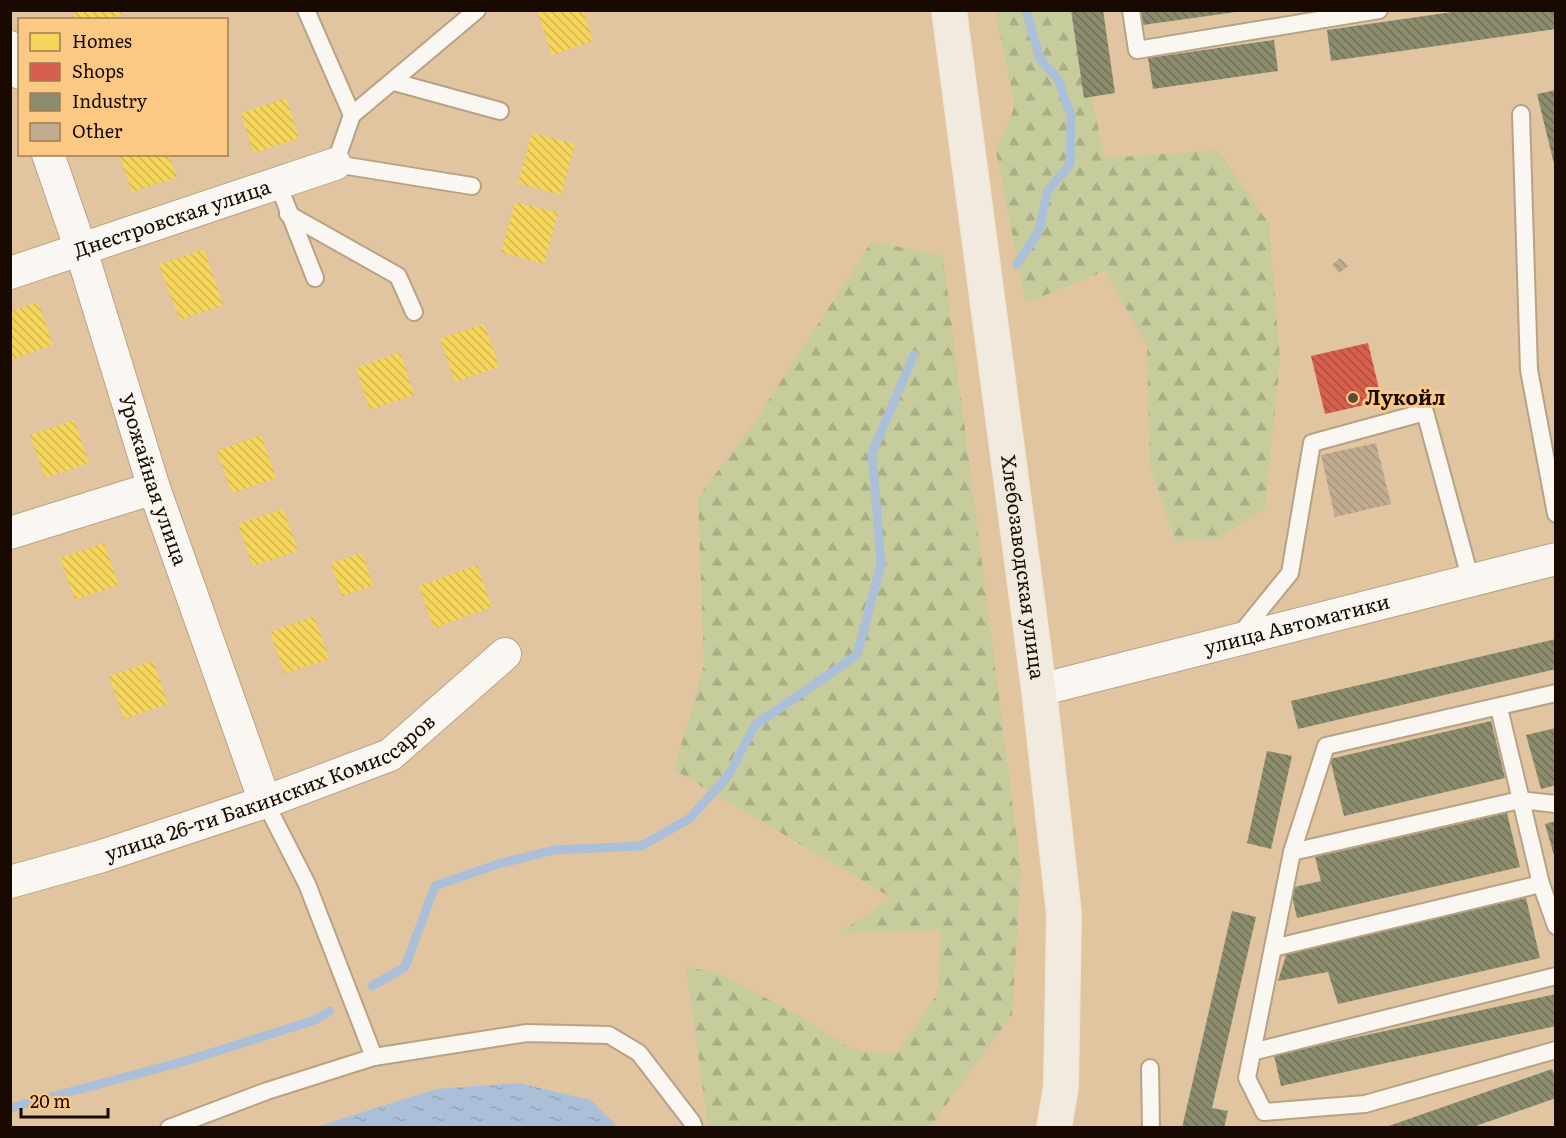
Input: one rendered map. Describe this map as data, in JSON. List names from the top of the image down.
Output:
{
  "streets": {
    "main road": ["Хлебозаводская улица"],
    "street": [
      "Днестровская улица",
      "Урожайная улица",
      "улица Автоматики",
      "улица 26-ти Бакинских Комиссаров"
    ]
  },
  "crossings": [
    ["Днестровская улица", "Урожайная улица"],
    ["Урожайная улица", "улица 26-ти Бакинских Комиссаров"],
    ["Хлебозаводская улица", "улица Автоматики"]
  ],
  "places": ["Лукойл"],
  "legend": [
    "Homes",
    "Shops",
    "Industry",
    "Other"
  ],
  "scale_bar": "20 m"
}
